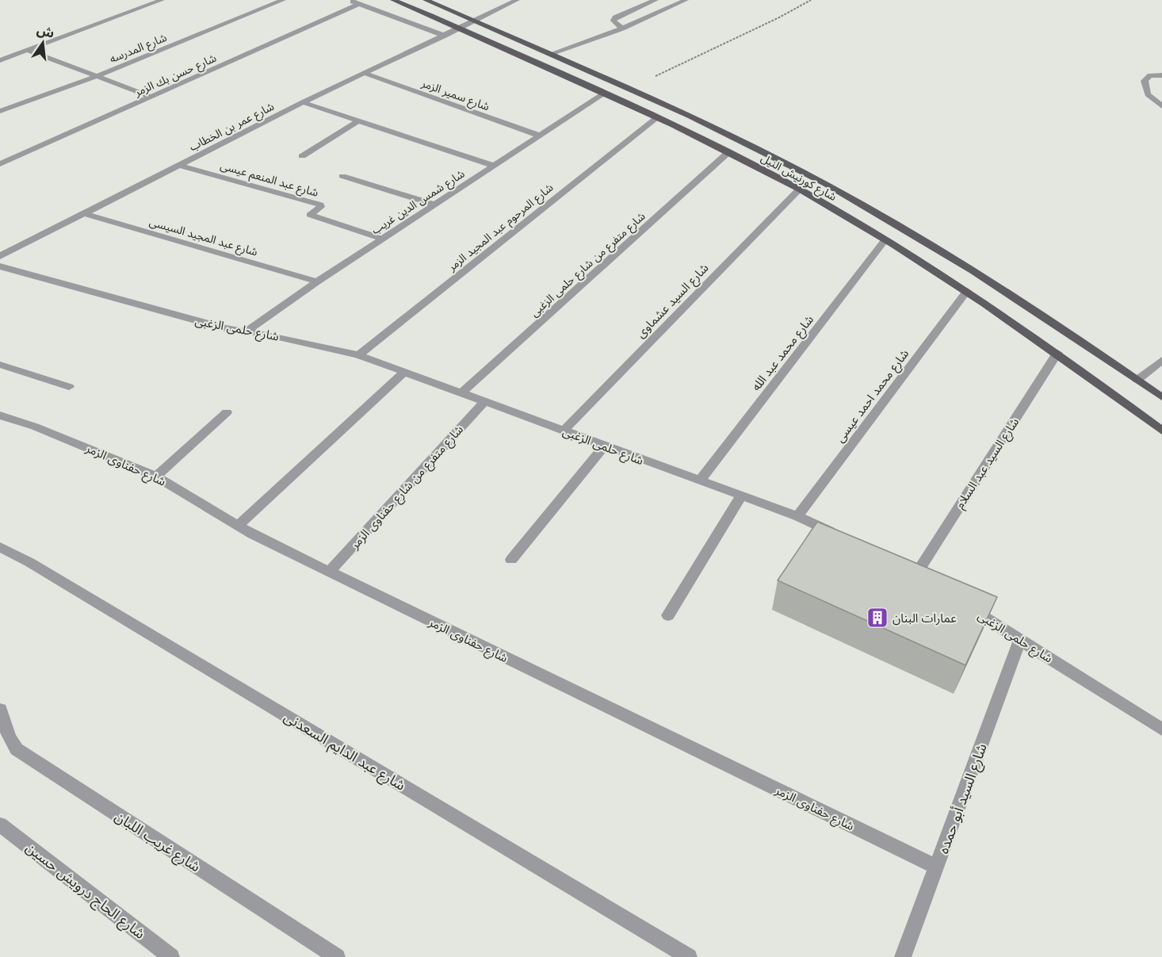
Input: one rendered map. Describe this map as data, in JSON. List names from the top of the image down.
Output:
{
  "streets": {
    "main road": ["شارع كورنيش النيل"],
    "street": [
      "شارع المدرسه",
      "شارع حسن بك الزمر",
      "شارع سمير الزمر",
      "شارع عمر بن الخطاب",
      "شارع عبد المنعم عيسى",
      "شارع شمس الدين غريب",
      "شارع المرحوم عبد المجيد الزمر",
      "شارع عبد المجيد السيسى",
      "شارع متفرع من شارع حلمى الزغبى",
      "شارع السيد عشماوى",
      "شارع حلمى الزغبى",
      "شارع محمد عبد الله",
      "شارع محمد احمد عيسى",
      "شارع السيد عبد السلام",
      "شارع حفناوى الزمر",
      "شارع متفرع من شارع حفناوى الزمر",
      "شارع عبد الدايم السعدنى",
      "شارع السيد أبو حمده",
      "شارع غريب اللبان",
      "شارع الحاج درويش حسين"
    ]
  },
  "crossings": [
    ["شارع سمير الزمر", "شارع عمر بن الخطاب"],
    ["شارع سمير الزمر", "شارع شمس الدين غريب"],
    ["شارع عمر بن الخطاب", "شارع كورنيش النيل"],
    ["شارع عمر بن الخطاب", "شارع عبد المنعم عيسى"],
    ["شارع عمر بن الخطاب", "شارع عبد المجيد السيسى"],
    ["شارع كورنيش النيل", "شارع شمس الدين غريب"],
    ["شارع كورنيش النيل", "شارع المرحوم عبد المجيد الزمر"],
    ["شارع كورنيش النيل", "شارع متفرع من شارع حلمى الزغبى"],
    ["شارع كورنيش النيل", "شارع السيد عشماوى"],
    ["شارع كورنيش النيل", "شارع محمد عبد الله"],
    ["شارع كورنيش النيل", "شارع محمد احمد عيسى"],
    ["شارع كورنيش النيل", "شارع السيد عبد السلام"],
    ["شارع عبد المنعم عيسى", "شارع شمس الدين غريب"],
    ["شارع شمس الدين غريب", "شارع عبد المجيد السيسى"],
    ["شارع شمس الدين غريب", "شارع حلمى الزغبى"],
    ["شارع المرحوم عبد المجيد الزمر", "شارع حلمى الزغبى"],
    ["شارع متفرع من شارع حلمى الزغبى", "شارع حلمى الزغبى"],
    ["شارع السيد عشماوى", "شارع حلمى الزغبى"],
    ["شارع حلمى الزغبى", "شارع محمد عبد الله"],
    ["شارع حلمى الزغبى", "شارع محمد احمد عيسى"],
    ["شارع حلمى الزغبى", "شارع متفرع من شارع حفناوى الزمر"],
    ["شارع حلمى الزغبى", "شارع السيد أبو حمده"],
    ["شارع حفناوى الزمر", "شارع متفرع من شارع حفناوى الزمر"],
    ["شارع حفناوى الزمر", "شارع السيد أبو حمده"]
  ],
  "places": {
    "building": ["عمارات البنان"]
  },
  "north": "top"
}
